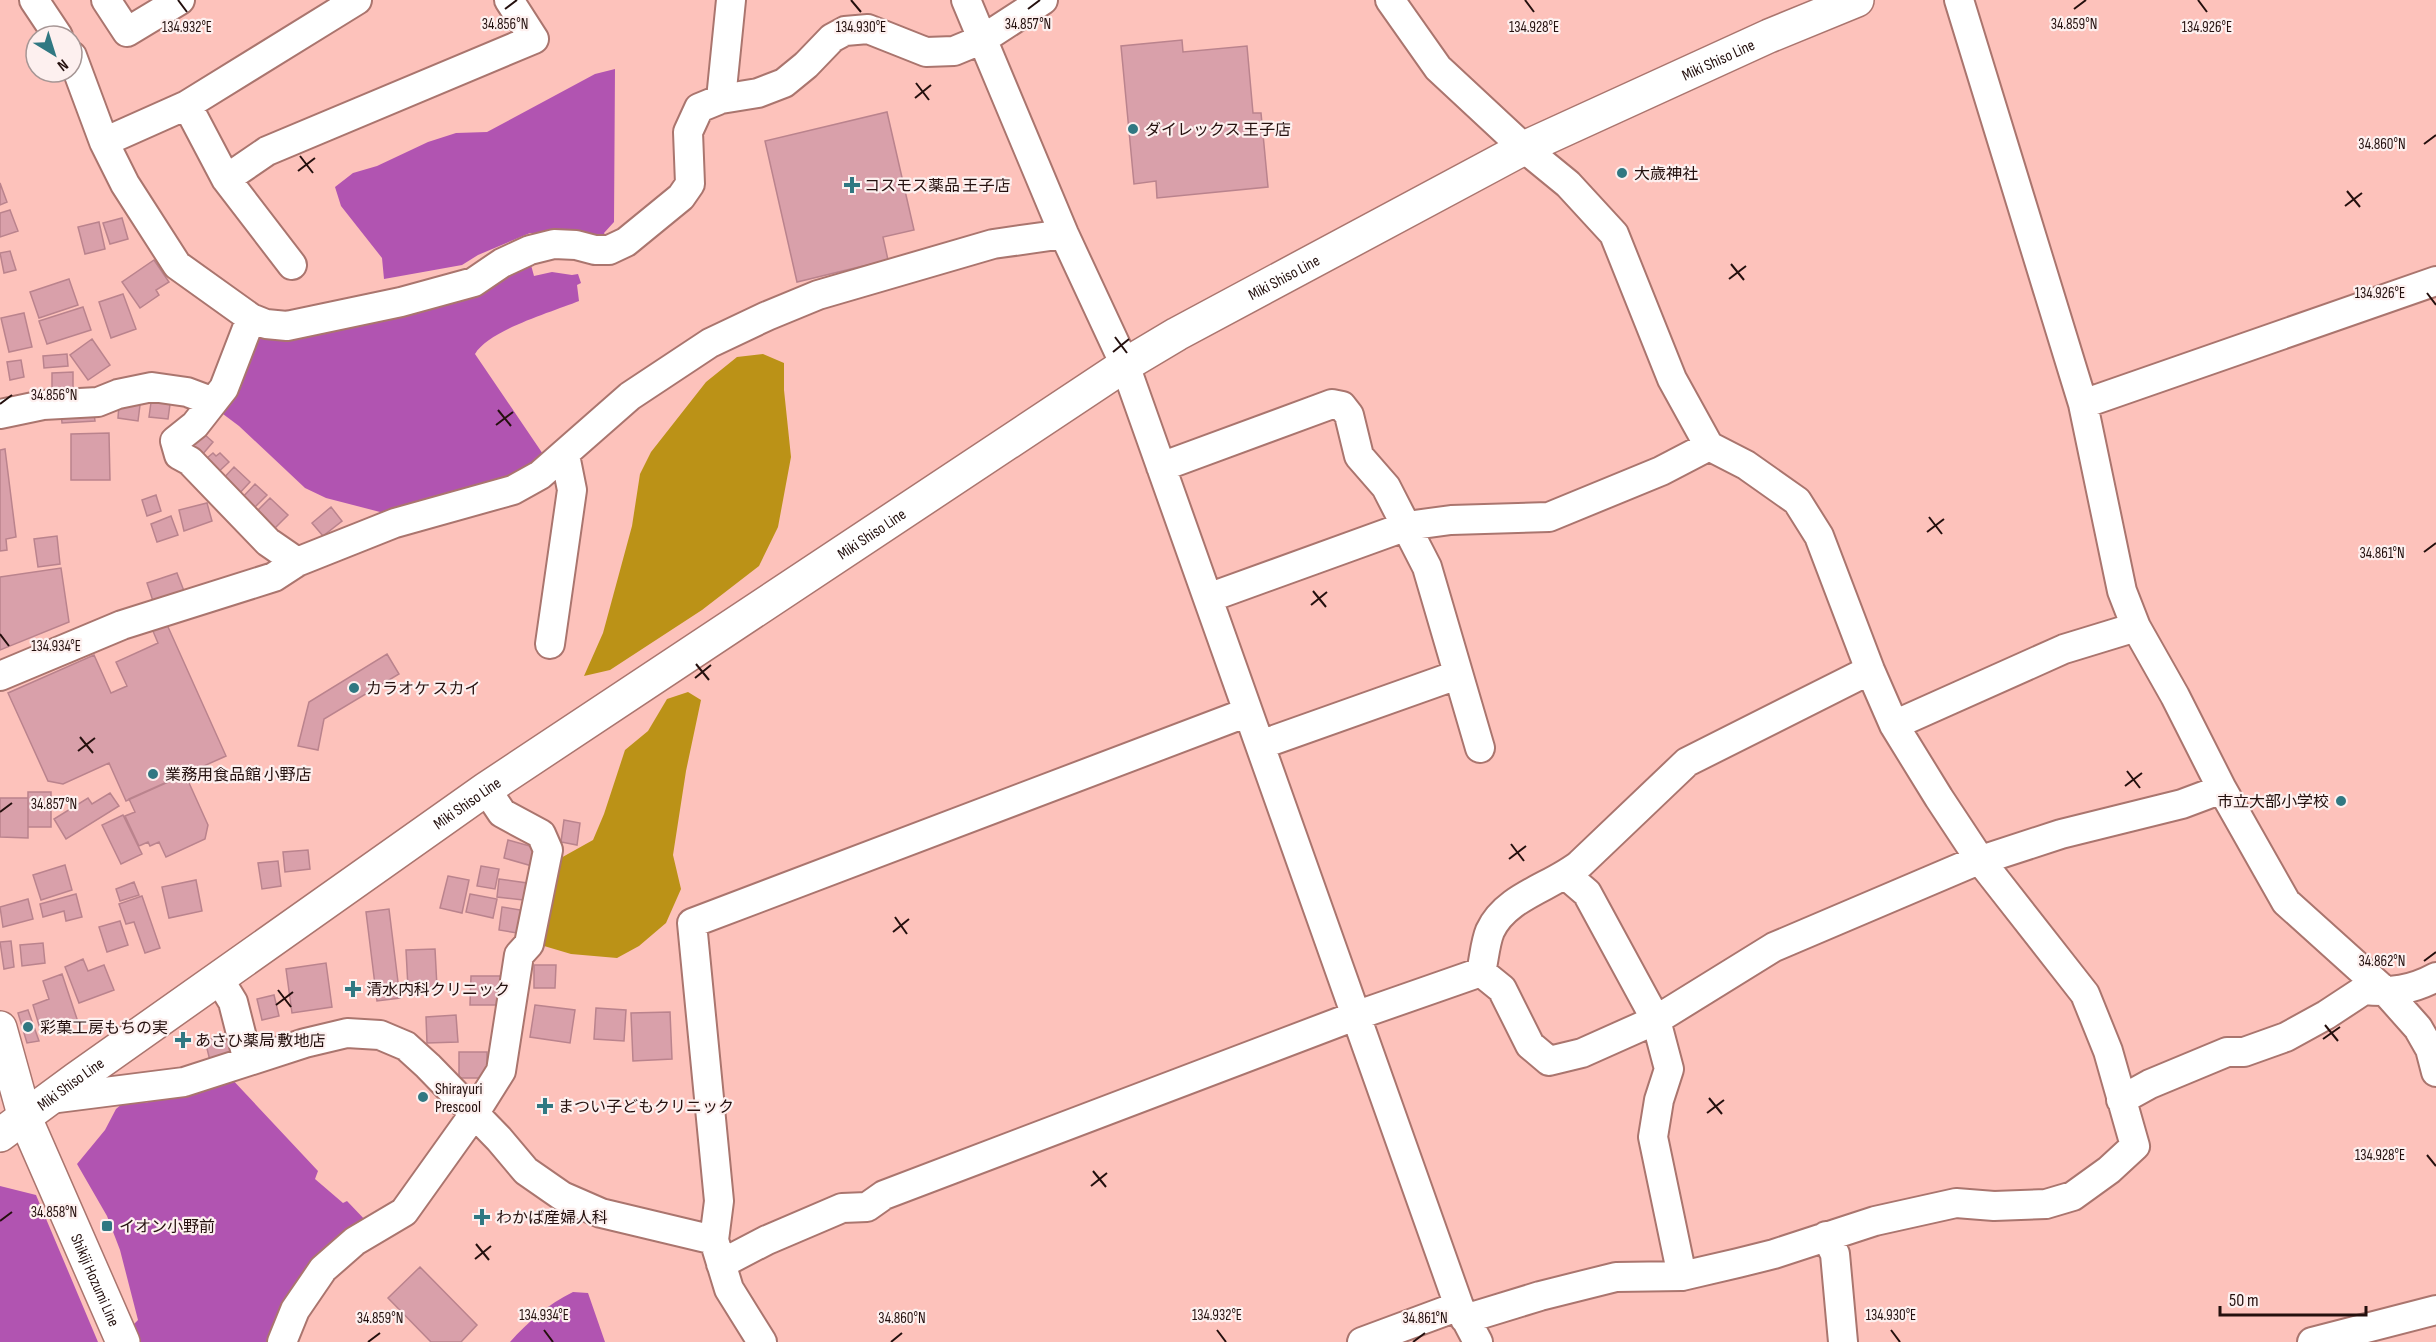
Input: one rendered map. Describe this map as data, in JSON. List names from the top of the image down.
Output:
{
  "streets": {
    "main road": ["Miki Shiso Line", "Shikiji Hozumi Line"]
  },
  "crossings": [
    ["Miki Shiso Line", "Shikiji Hozumi Line"]
  ],
  "places": {
    "other": [
      "ダイレックス 王子店",
      "大歳神社",
      "カラオケ スカイ",
      "業務用食品館 小野店",
      "市立大部小学校",
      "彩菓工房もちの実",
      "Shirayuri Prescool"
    ],
    "health": [
      "コスモス薬品 王子店",
      "清水内科クリニック",
      "あさひ薬局 敷地店",
      "まつい子どもクリニック",
      "わかば産婦人科"
    ],
    "transit": ["イオン小野前"]
  },
  "scale_bar": "50 m",
  "north": "bottom right",
  "coordinates": [
    "34.856°N",
    "34.857°N",
    "34.859°N",
    "134.932°E",
    "134.930°E",
    "134.928°E",
    "134.926°E",
    "34.860°N",
    "34.861°N",
    "134.934°E",
    "34.862°N",
    "34.858°N"
  ]
}
